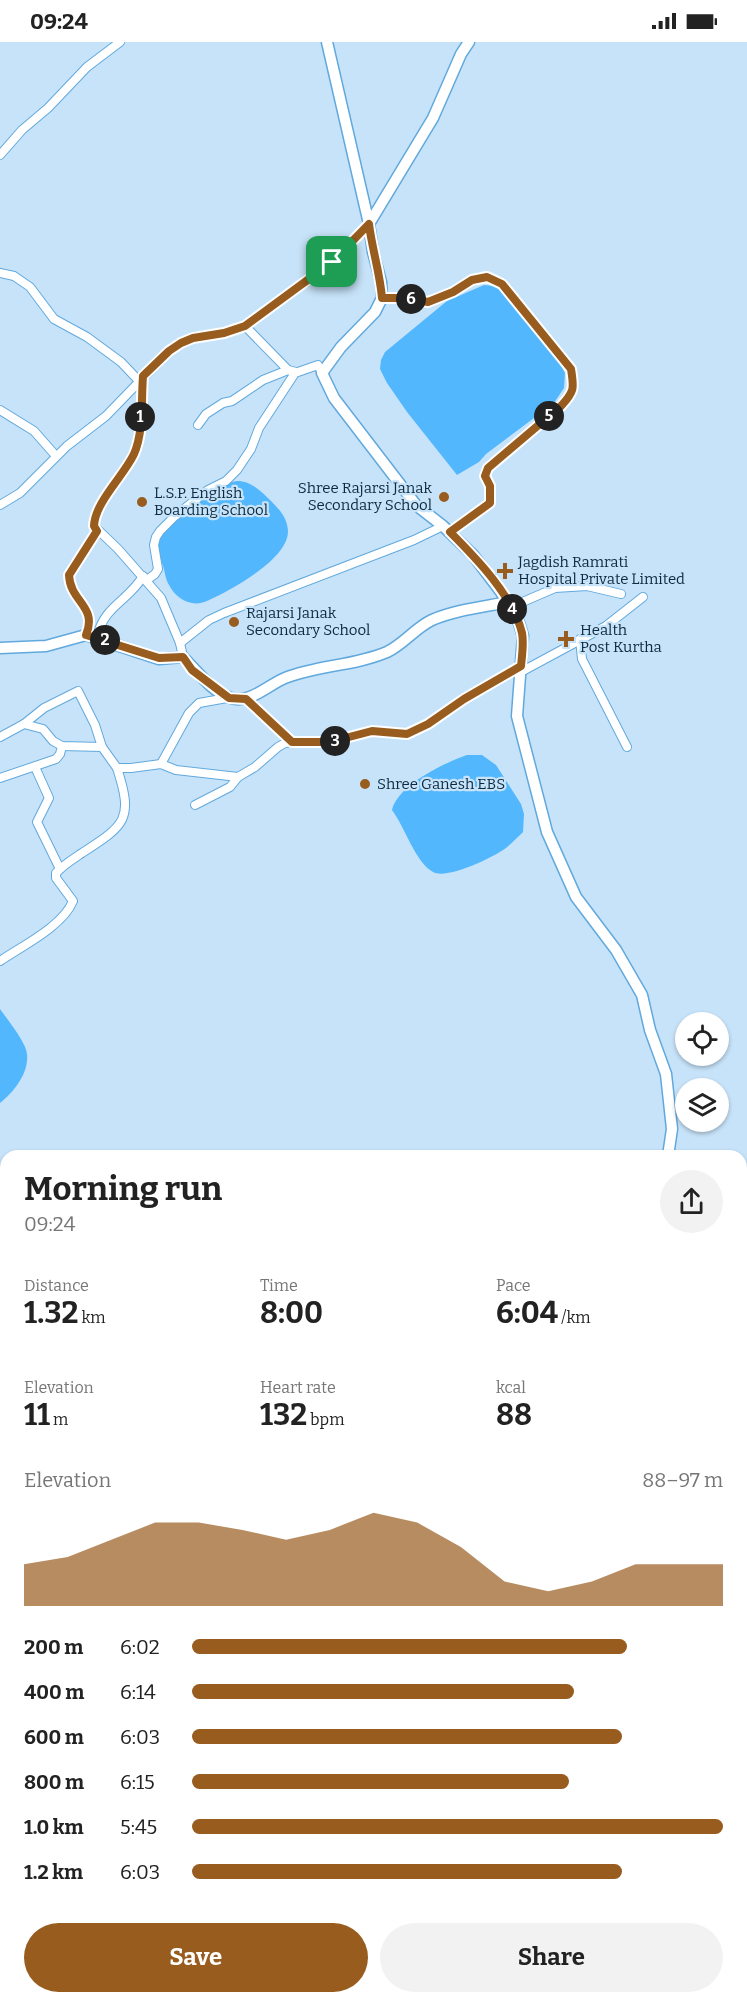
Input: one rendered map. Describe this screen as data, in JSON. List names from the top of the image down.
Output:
{
  "places": {
    "other": [
      "Shree Rajarsi Janak Secondary School",
      "L.S.P. English Boarding School",
      "Rajarsi Janak Secondary School",
      "Shree Ganesh EBS"
    ],
    "health": ["Jagdish Ramrati Hospital Private Limited", "Health Post Kurtha"]
  },
  "page": {
    "status": "09:24",
    "pins": [
      "6",
      "5",
      "1",
      "4",
      "2",
      "3"
    ],
    "heading": ["Morning run", "09:24"],
    "stats": [
      ["Distance", "1.32 km"],
      ["Time", "8:00"],
      ["Pace", "6:04 /km"],
      ["Elevation", "11 m"],
      ["Heart rate", "132 bpm"],
      ["kcal", "88"]
    ],
    "chart": ["Elevation", "88–97 m"],
    "list": [
      {
        "name": "200 m",
        "note": "6:02"
      },
      {
        "name": "400 m",
        "note": "6:14"
      },
      {
        "name": "600 m",
        "note": "6:03"
      },
      {
        "name": "800 m",
        "note": "6:15"
      },
      {
        "name": "1.0 km",
        "note": "5:45"
      },
      {
        "name": "1.2 km",
        "note": "6:03"
      }
    ],
    "buttons": ["Save", "Share"]
  }
}
